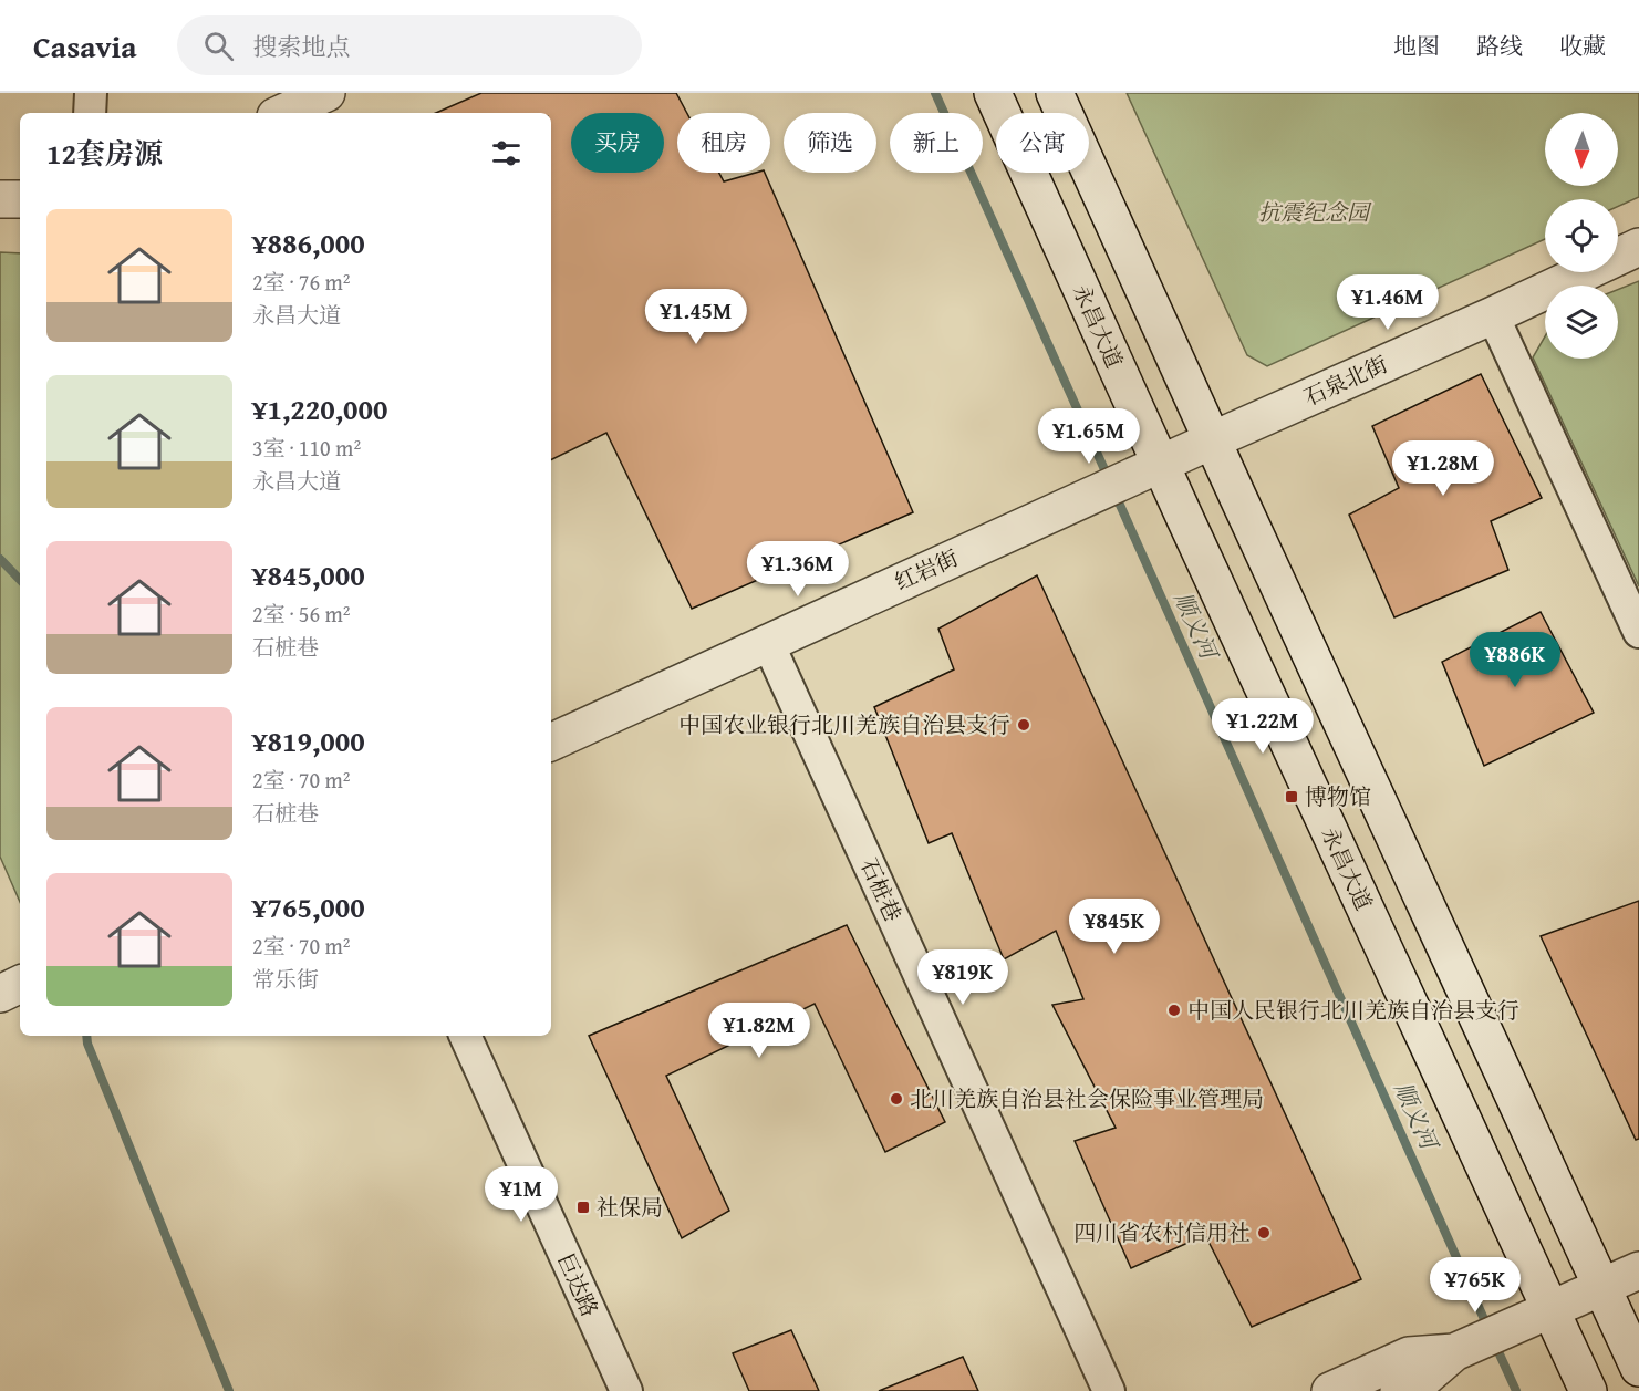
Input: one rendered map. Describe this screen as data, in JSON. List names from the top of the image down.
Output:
{
  "streets": {
    "main road": ["永昌大道", "石泉北街", "红岩街"],
    "street": ["石桩巷", "巨达路"]
  },
  "crossings": [
    ["永昌大道", "石泉北街"],
    ["永昌大道", "红岩街"],
    ["石泉北街", "红岩街"],
    ["红岩街", "石桩巷"]
  ],
  "water": ["顺义河"],
  "parks": ["抗震纪念园"],
  "places": {
    "other": [
      "中国农业银行北川羌族自治县支行",
      "中国人民银行北川羌族自治县支行",
      "北川羌族自治县社会保险事业管理局",
      "四川省农村信用社"
    ],
    "transit": ["博物馆", "社保局"]
  },
  "north": "bottom",
  "page": {
    "header": "Casavia",
    "search": "搜索地点",
    "nav": ["地图", "路线", "收藏"],
    "chip": [
      "买房",
      "租房",
      "筛选",
      "新上",
      "公寓"
    ],
    "heading": "12套房源",
    "list": [
      {
        "name": "¥886,000",
        "note": "2室 · 76 m² · 永昌大道"
      },
      {
        "name": "¥1,220,000",
        "note": "3室 · 110 m² · 永昌大道"
      },
      {
        "name": "¥845,000",
        "note": "2室 · 56 m² · 石桩巷"
      },
      {
        "name": "¥819,000",
        "note": "2室 · 70 m² · 石桩巷"
      },
      {
        "name": "¥765,000",
        "note": "2室 · 70 m² · 常乐街"
      }
    ],
    "price": [
      "¥1.46M",
      "¥1.45M",
      "¥1.65M",
      "¥1.28M",
      "¥1.36M",
      "¥886K",
      "¥1.22M",
      "¥845K",
      "¥819K",
      "¥1.82M",
      "¥1M",
      "¥765K"
    ]
  }
}
